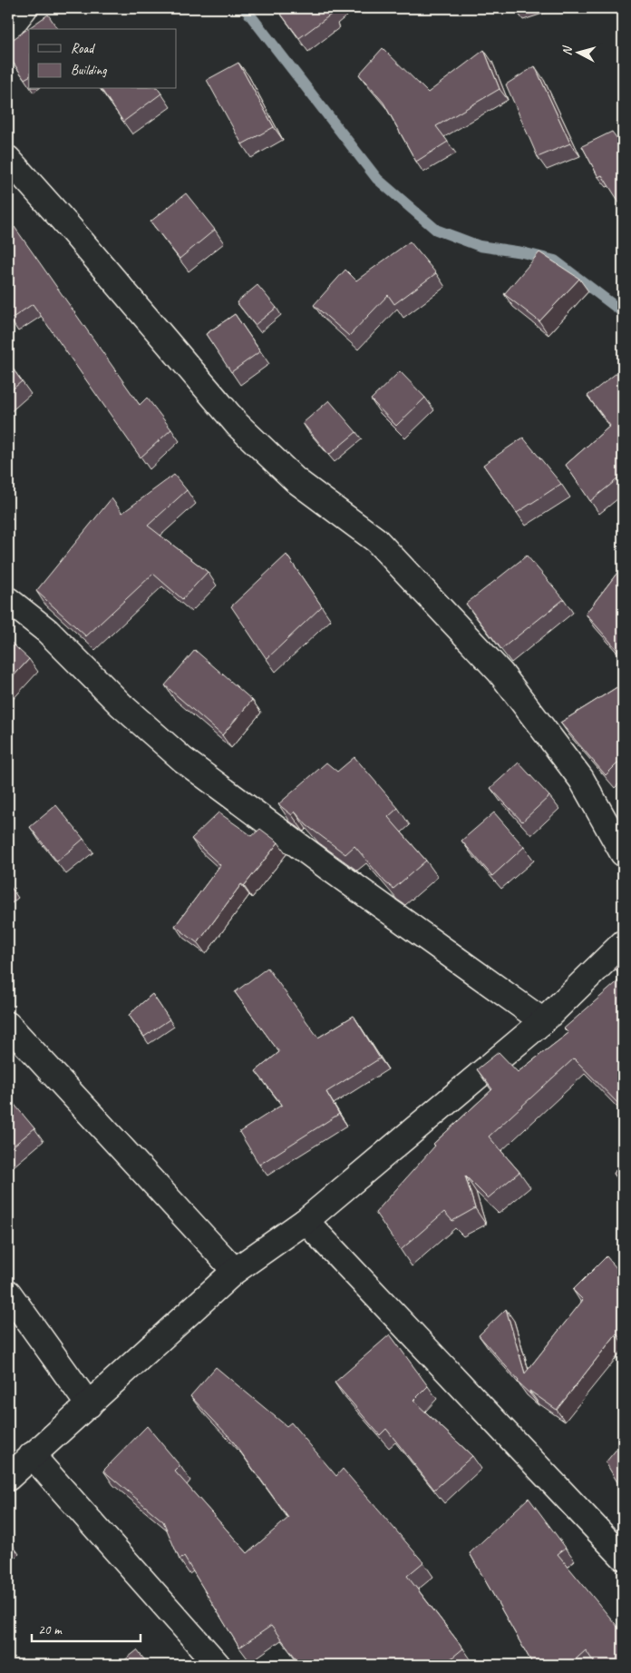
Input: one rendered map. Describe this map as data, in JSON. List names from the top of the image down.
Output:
{
  "legend": ["Road", "Building"],
  "scale_bar": "20 m",
  "north": "left"
}
